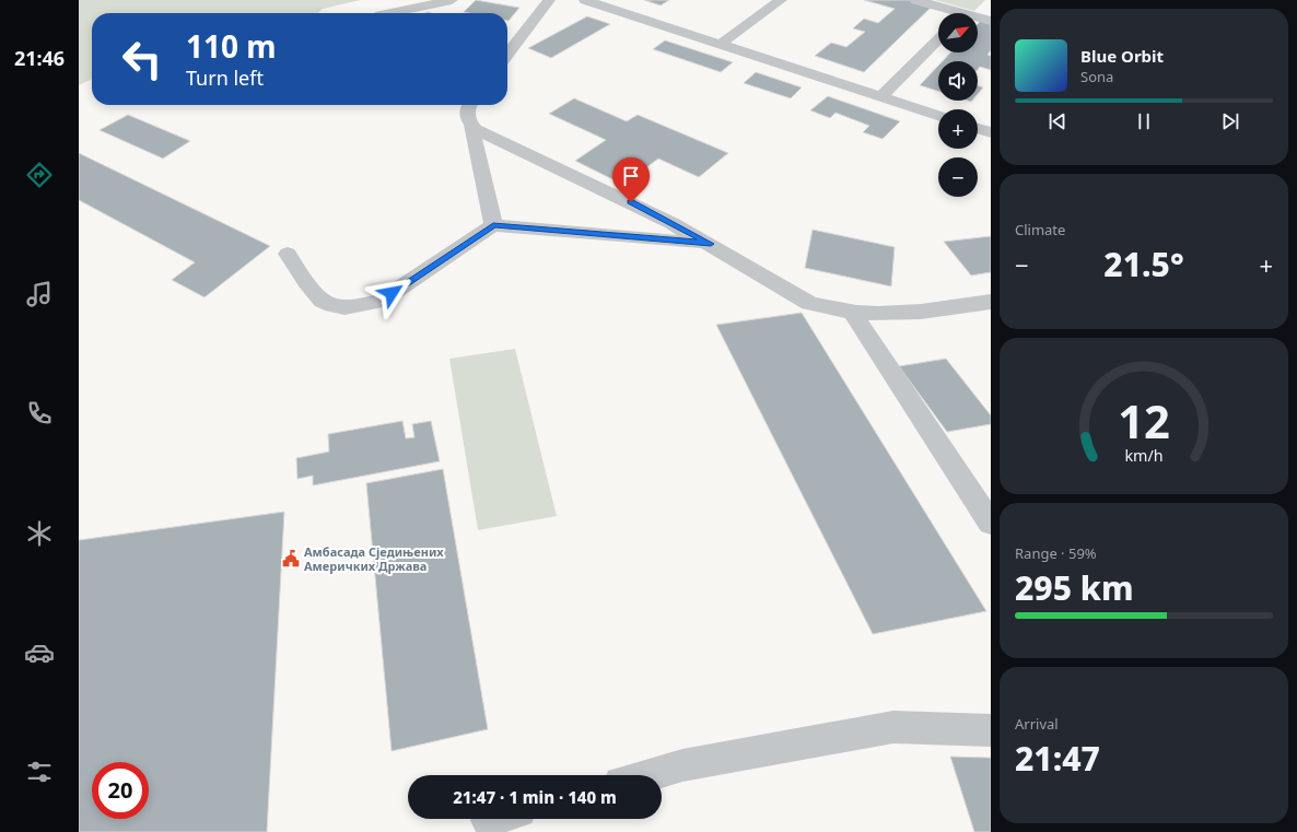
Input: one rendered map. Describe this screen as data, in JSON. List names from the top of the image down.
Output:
{
  "places": {
    "public building": ["Амбасада Сједињених Америчких Држава"]
  },
  "north": "top right",
  "page": {
    "tabs": "21:46",
    "map_buttons": ["+", "−"],
    "turn": ["110 m", "Turn left"],
    "song": ["Blue Orbit", "Sona"],
    "tile": [
      "Climate",
      ["Range · 59%", "295 km"],
      ["Arrival", "21:47"]
    ],
    "heat": ["−", "21.5°", "+"],
    "limit": "20",
    "trip": "21:47 · 1 min · 140 m",
    "gauge": ["12", "km/h"]
  }
}
